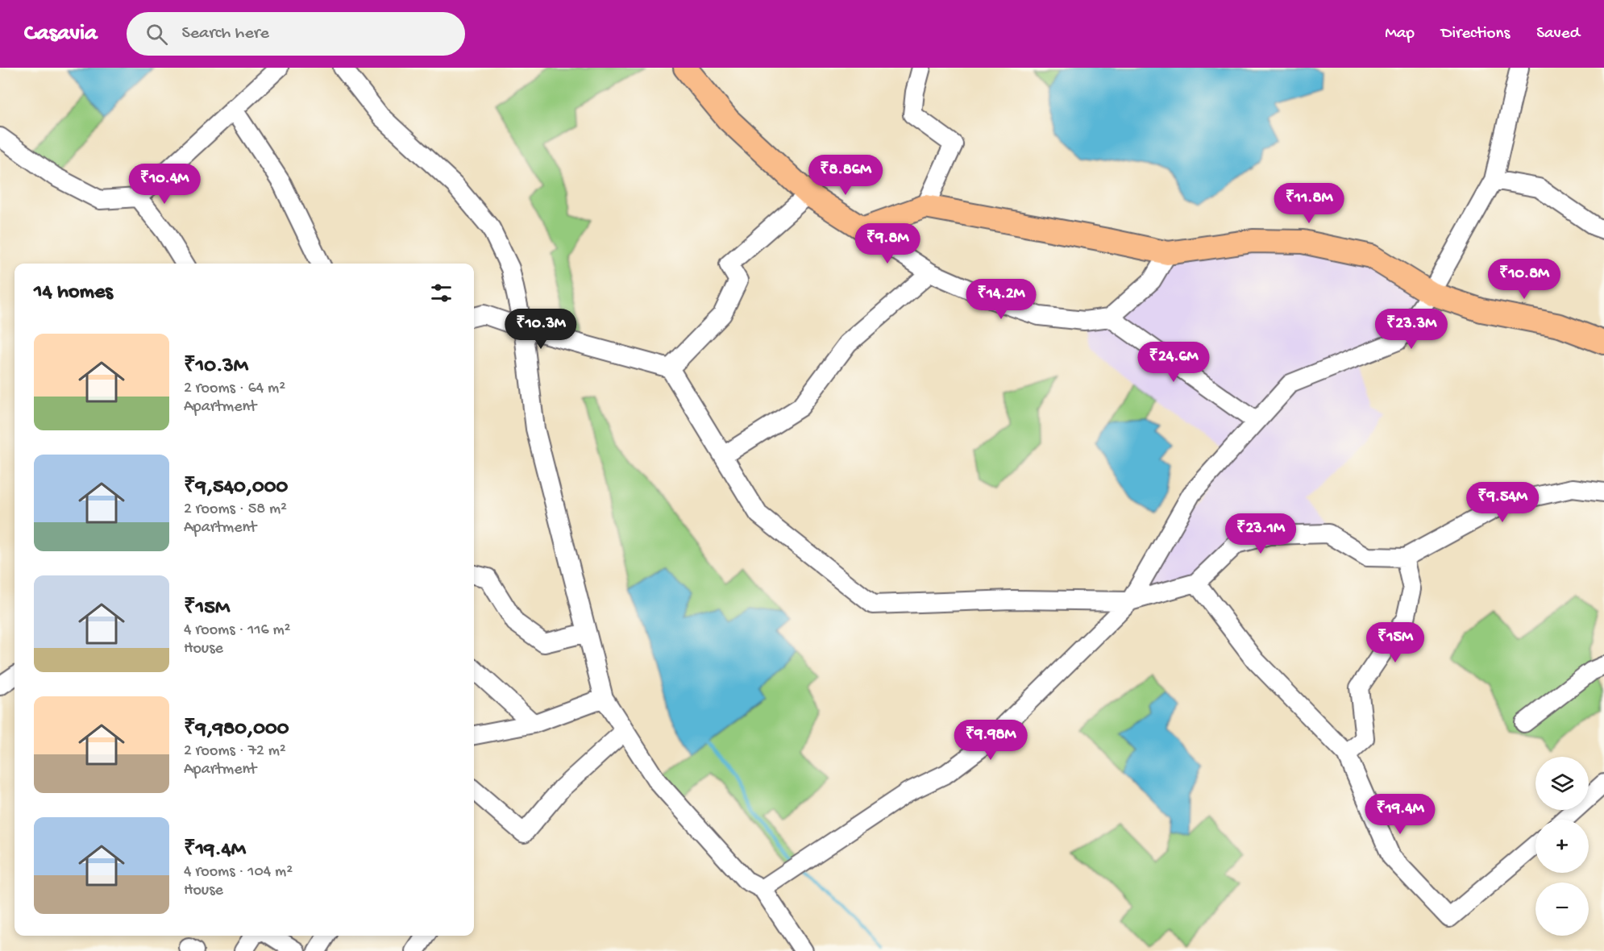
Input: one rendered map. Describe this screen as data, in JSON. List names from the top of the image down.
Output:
{
  "page": {
    "header": "Casavia",
    "search": "Search here",
    "nav": ["Map", "Directions", "Saved"],
    "price": [
      "₹8.86M",
      "₹10.4M",
      "₹11.8M",
      "₹9.8M",
      "₹10.8M",
      "₹14.2M",
      "₹10.3M",
      "₹23.3M",
      "₹24.6M",
      "₹9.54M",
      "₹23.1M",
      "₹15M",
      "₹9.98M",
      "₹19.4M"
    ],
    "heading": "14 homes",
    "list": [
      {
        "name": "₹10.3M",
        "note": "2 rooms · 64 m² · Apartment"
      },
      {
        "name": "₹9,540,000",
        "note": "2 rooms · 58 m² · Apartment"
      },
      {
        "name": "₹15M",
        "note": "4 rooms · 116 m² · House"
      },
      {
        "name": "₹9,980,000",
        "note": "2 rooms · 72 m² · Apartment"
      },
      {
        "name": "₹19.4M",
        "note": "4 rooms · 104 m² · House"
      }
    ],
    "map_buttons": ["+", "−"]
  }
}
